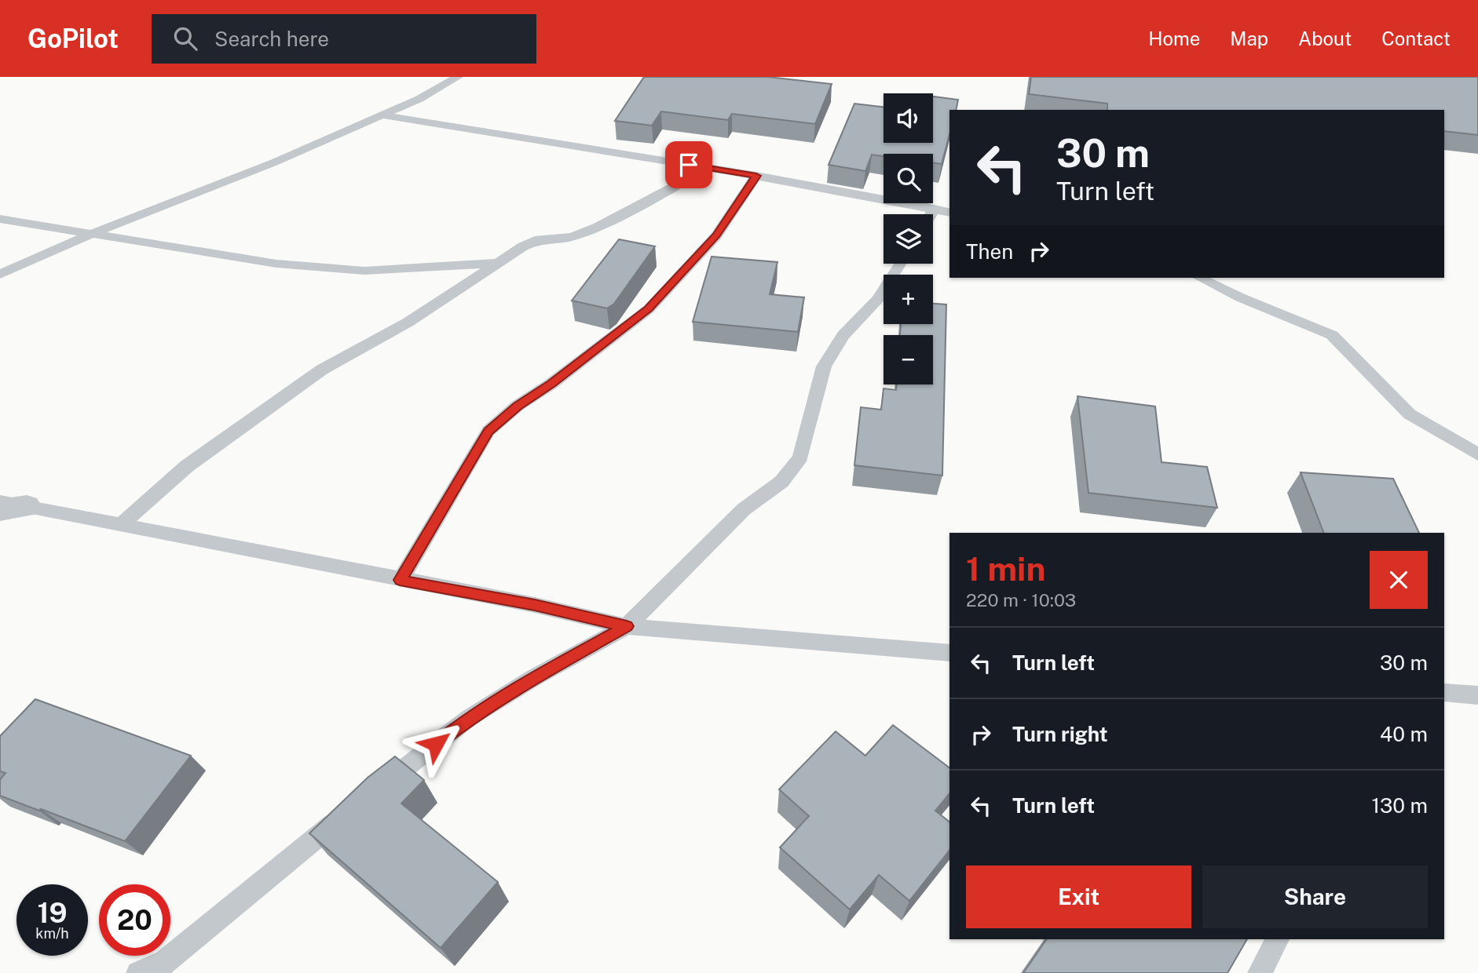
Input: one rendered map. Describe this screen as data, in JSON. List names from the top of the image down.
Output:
{
  "page": {
    "header": "GoPilot",
    "search": "Search here",
    "nav": [
      "Home",
      "Map",
      "About",
      "Contact"
    ],
    "map_buttons": ["+", "−"],
    "turn": ["30 m", "Turn left"],
    "then": "Then",
    "heading": ["1 min", "220 m · 10:03"],
    "list": [
      {
        "name": "Turn left",
        "value": "30 m"
      },
      {
        "name": "Turn right",
        "value": "40 m"
      },
      {
        "name": "Turn left",
        "value": "130 m"
      }
    ],
    "buttons": ["Exit", "Share"],
    "speed": "19 km/h",
    "limit": "20"
  }
}
